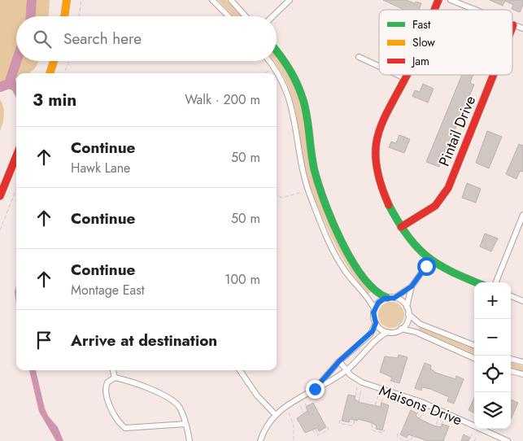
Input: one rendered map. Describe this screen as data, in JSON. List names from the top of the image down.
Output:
{
  "streets": {
    "street": ["Pintail Drive", "Maisons Drive"]
  },
  "legend": ["Fast", "Slow", "Jam"],
  "page": {
    "search": "Search here",
    "heading": ["3 min", "Walk · 200 m"],
    "list": [
      ["Continue", "Hawk Lane", "50 m"],
      ["Continue", "50 m"],
      ["Continue", "Montage East", "100 m"],
      "Arrive at destination"
    ],
    "map_buttons": ["+", "−"]
  }
}
